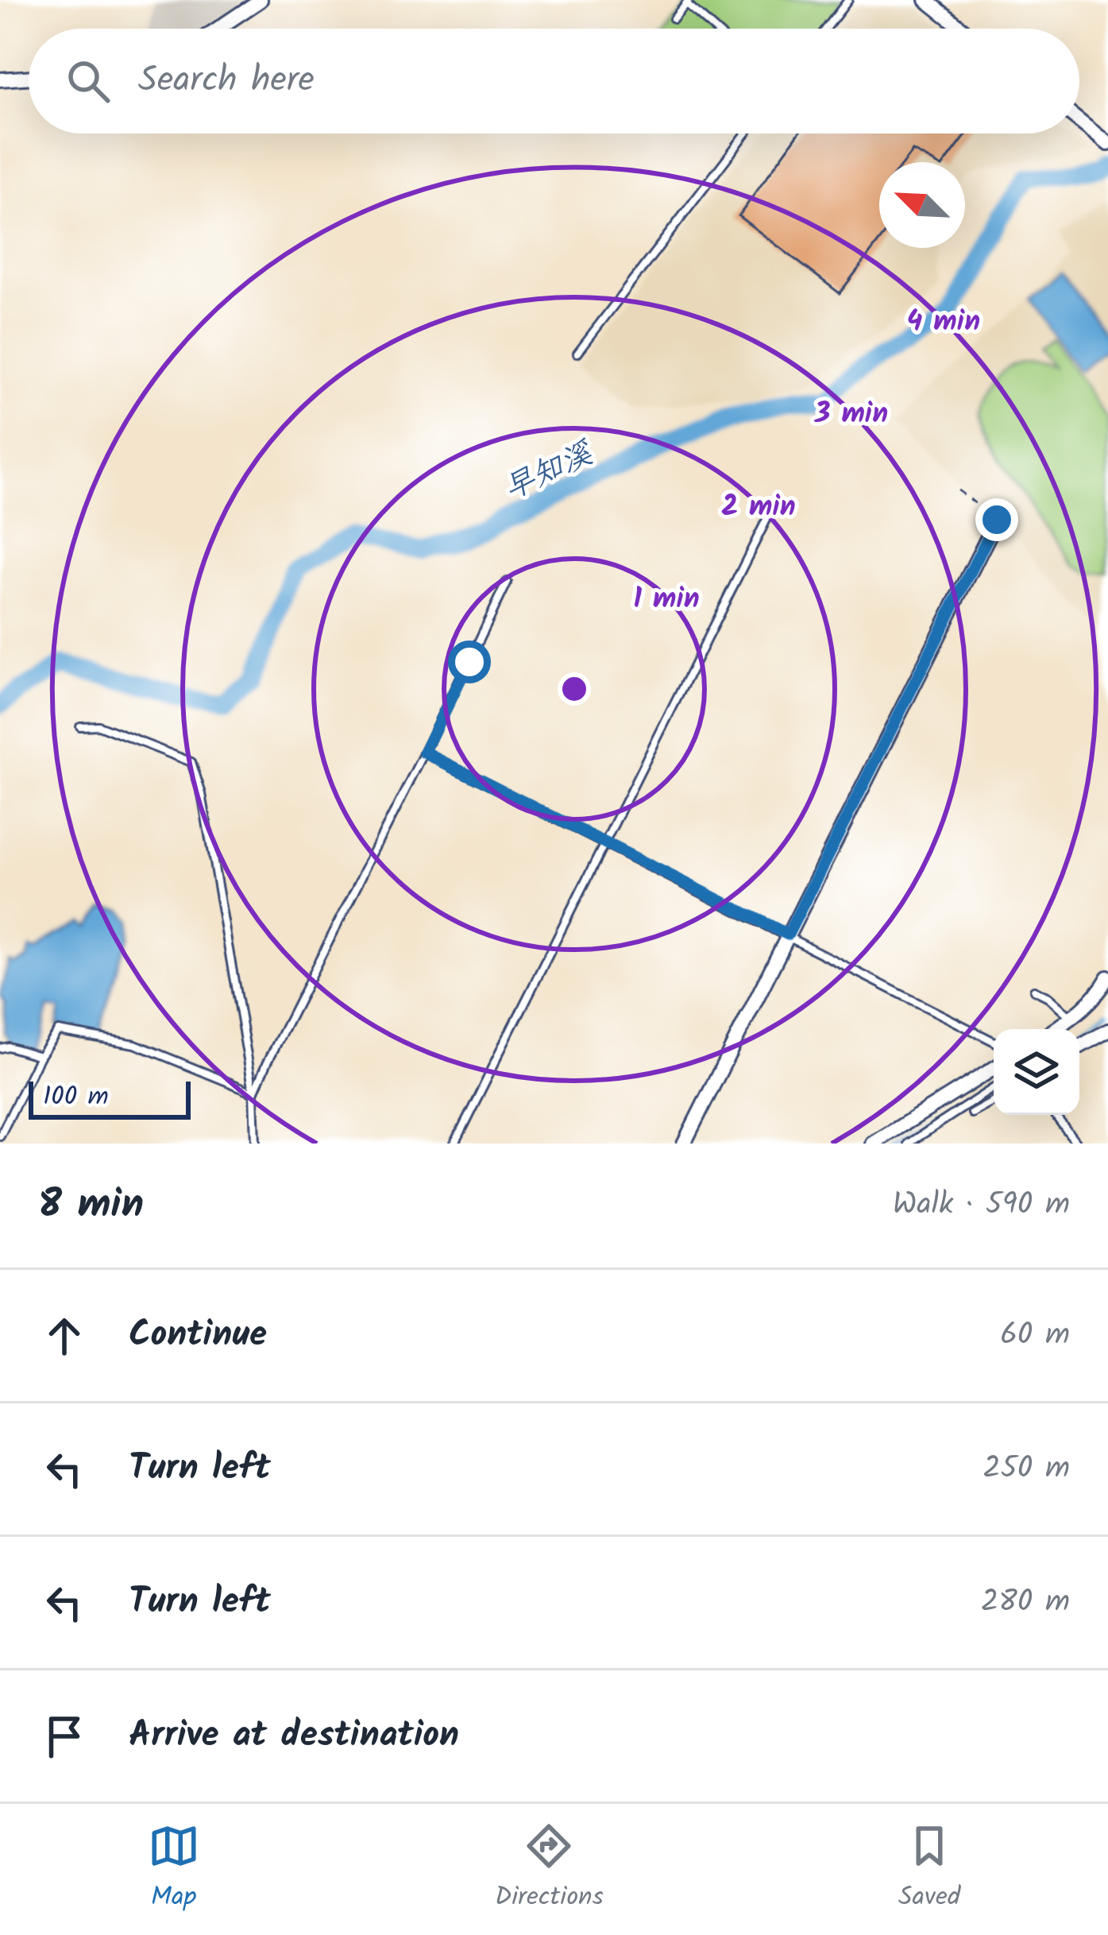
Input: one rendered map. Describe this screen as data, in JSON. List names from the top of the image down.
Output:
{
  "water": ["早知溪"],
  "scale_bar": "100 m",
  "north": "top left",
  "page": {
    "search": "Search here",
    "scale": "100 m",
    "heading": ["8 min", "Walk · 590 m"],
    "list": [
      ["Continue", "60 m"],
      ["Turn left", "250 m"],
      ["Turn left", "280 m"],
      "Arrive at destination"
    ],
    "nav": ["Map", "Directions", "Saved"]
  },
  "rings": [
    "4 min",
    "3 min",
    "2 min",
    "1 min"
  ]
}
